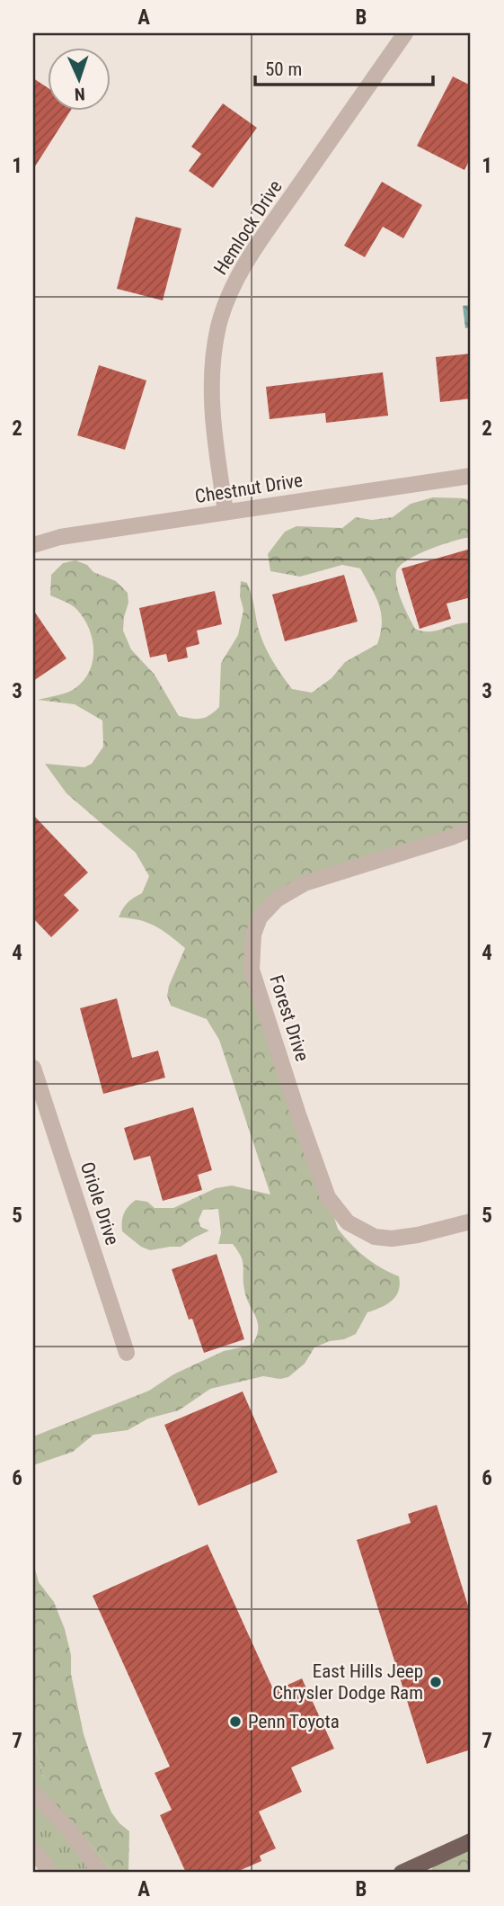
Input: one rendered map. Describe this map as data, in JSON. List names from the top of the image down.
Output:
{
  "streets": {
    "street": [
      "Hemlock Drive",
      "Chestnut Drive",
      "Forest Drive",
      "Oriole Drive"
    ]
  },
  "crossings": [
    ["Hemlock Drive", "Chestnut Drive"]
  ],
  "places": ["East Hills Jeep Chrysler Dodge Ram", "Penn Toyota"],
  "scale_bar": "50 m",
  "north": "bottom",
  "grid": {
    "columns": ["A", "B"],
    "rows": [
      "1",
      "2",
      "3",
      "4",
      "5",
      "6",
      "7"
    ]
  }
}
